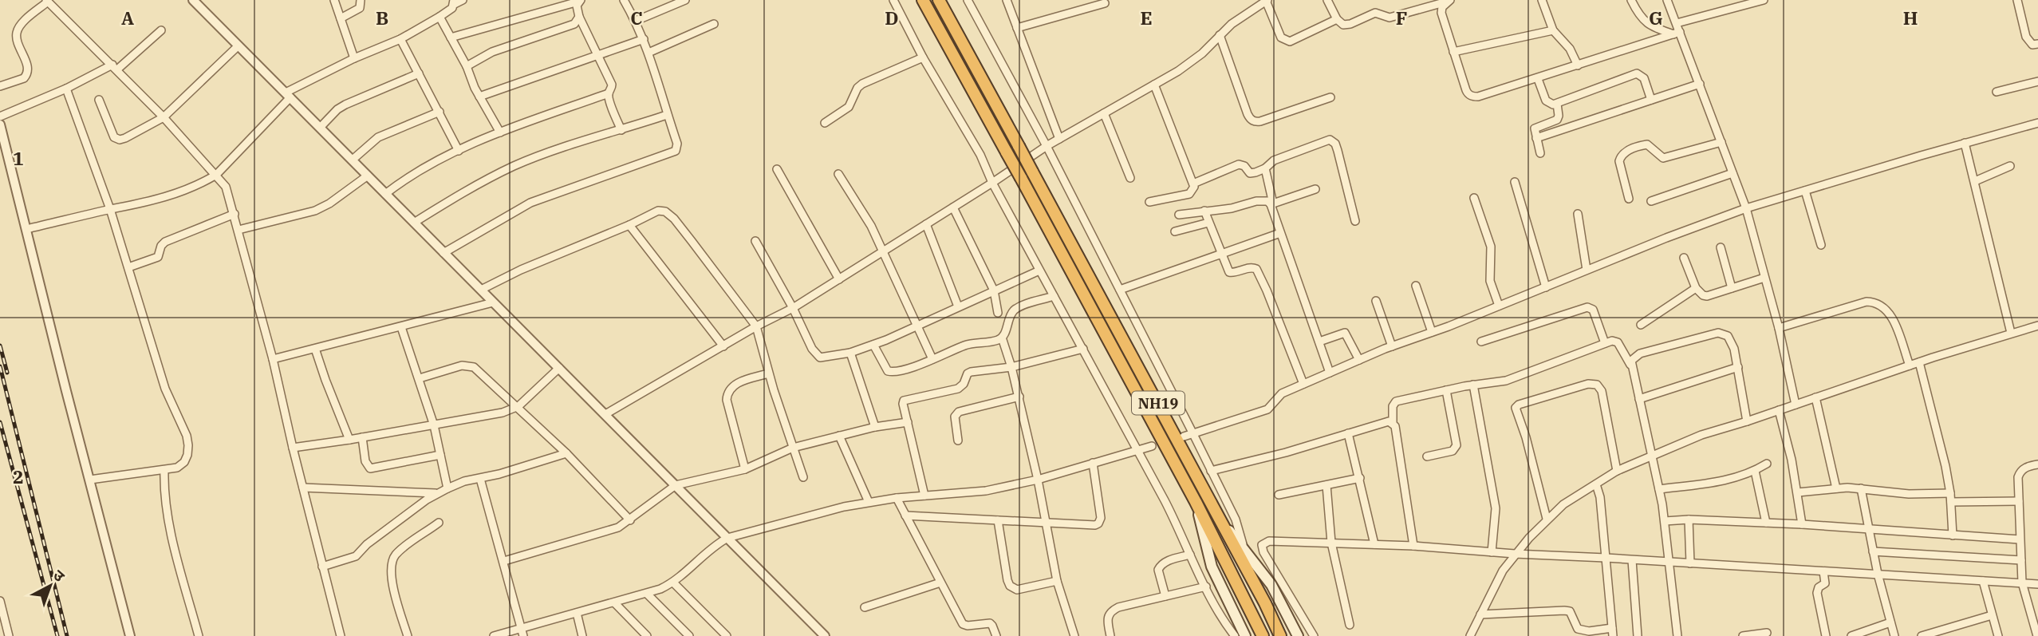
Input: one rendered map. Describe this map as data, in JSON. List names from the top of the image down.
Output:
{
  "streets": {
    "highway": ["NH19"]
  },
  "north": "top right",
  "grid": {
    "columns": [
      "A",
      "B",
      "C",
      "D",
      "E",
      "F",
      "G",
      "H"
    ],
    "rows": ["1", "2"]
  }
}
